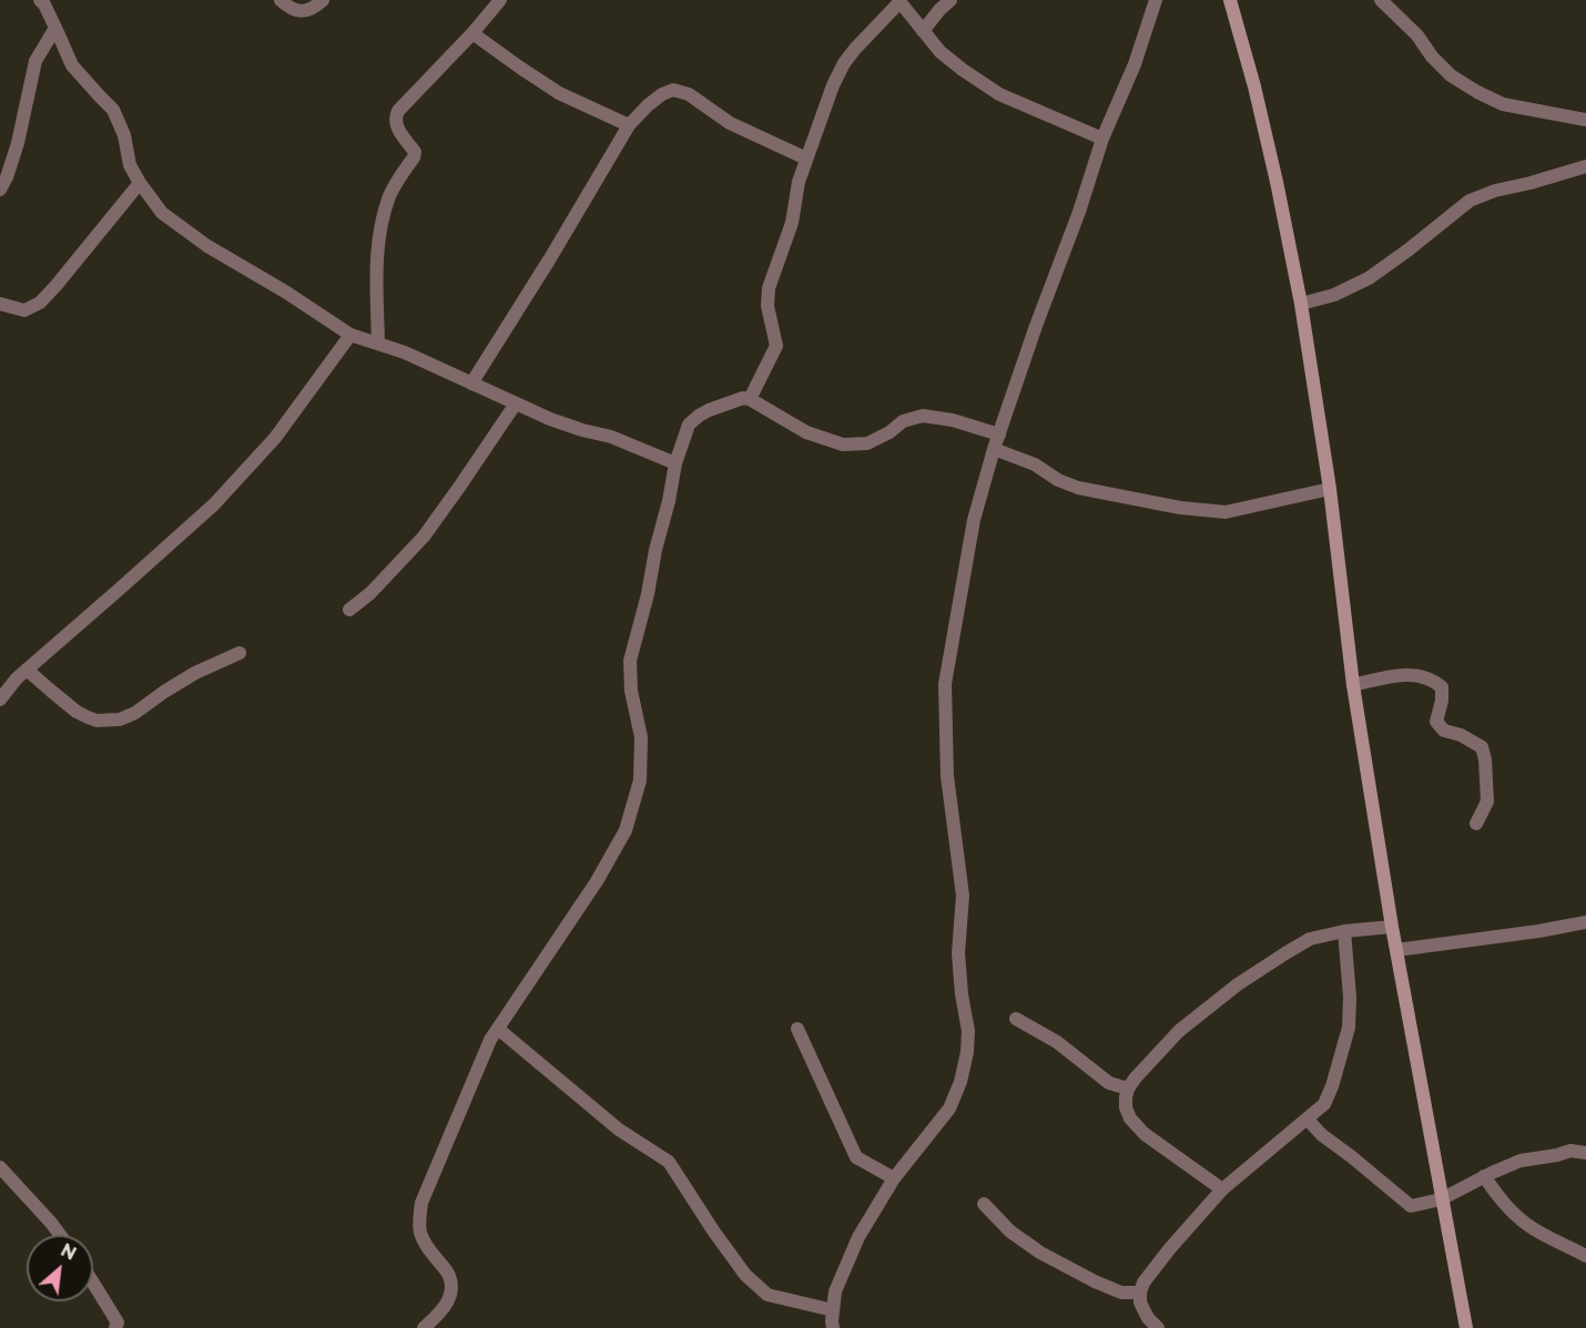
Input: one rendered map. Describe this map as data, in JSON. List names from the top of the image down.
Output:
{
  "north": "top right"
}
